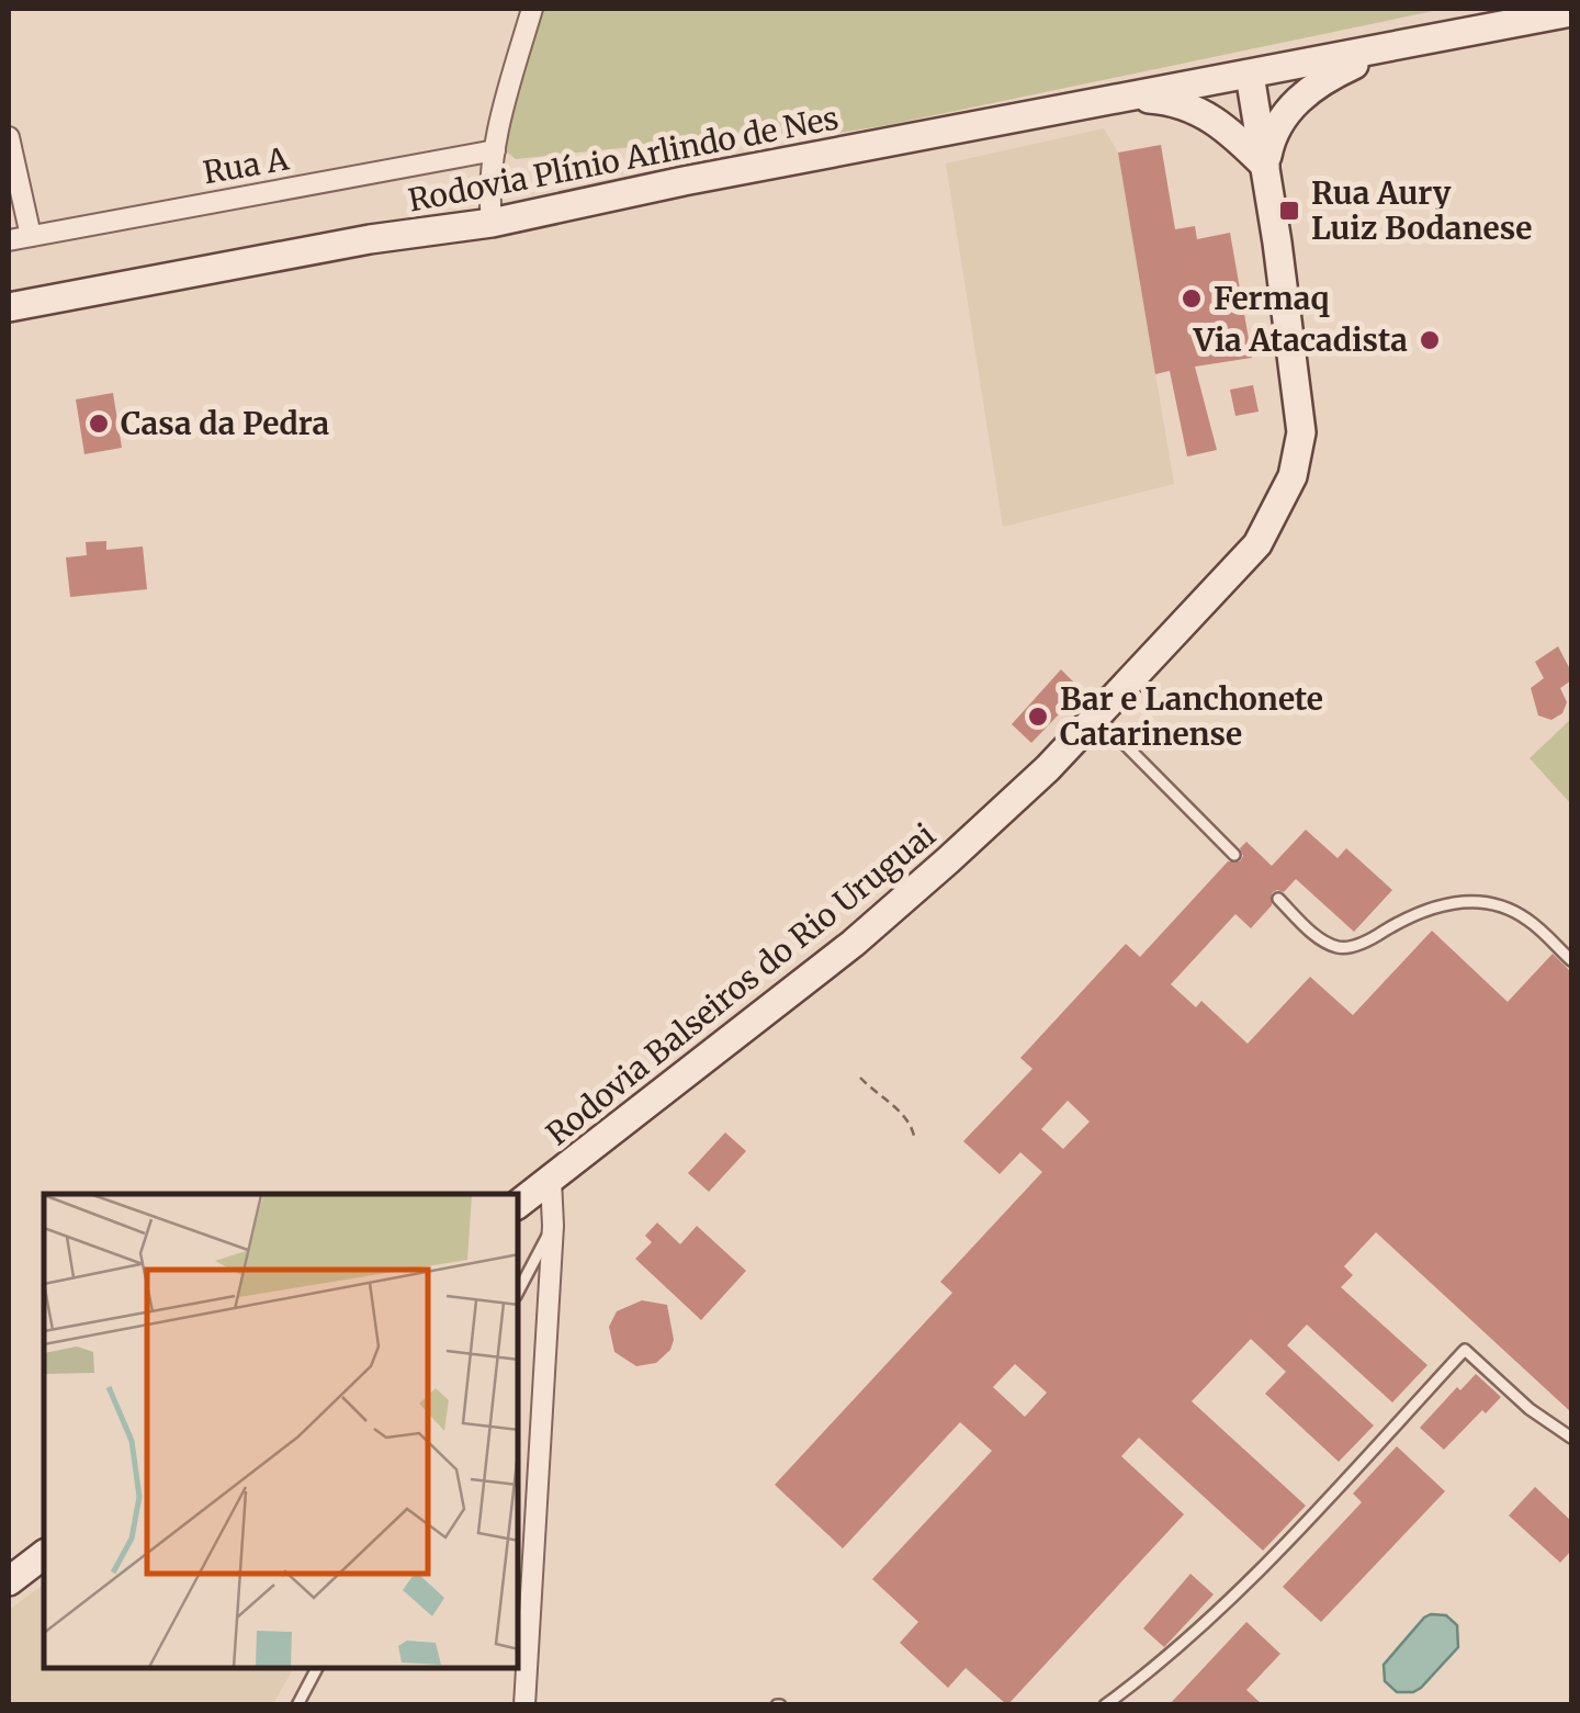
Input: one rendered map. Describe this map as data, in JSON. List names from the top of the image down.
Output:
{
  "streets": {
    "main road": ["Rodovia Plínio Arlindo de Nes", "Rodovia Balseiros do Rio Uruguai"],
    "street": ["Rua A"]
  },
  "places": {
    "transit": ["Rua Aury Luiz Bodanese"],
    "other": [
      "Fermaq",
      "Via Atacadista",
      "Casa da Pedra",
      "Bar e Lanchonete Catarinense"
    ]
  }
}
